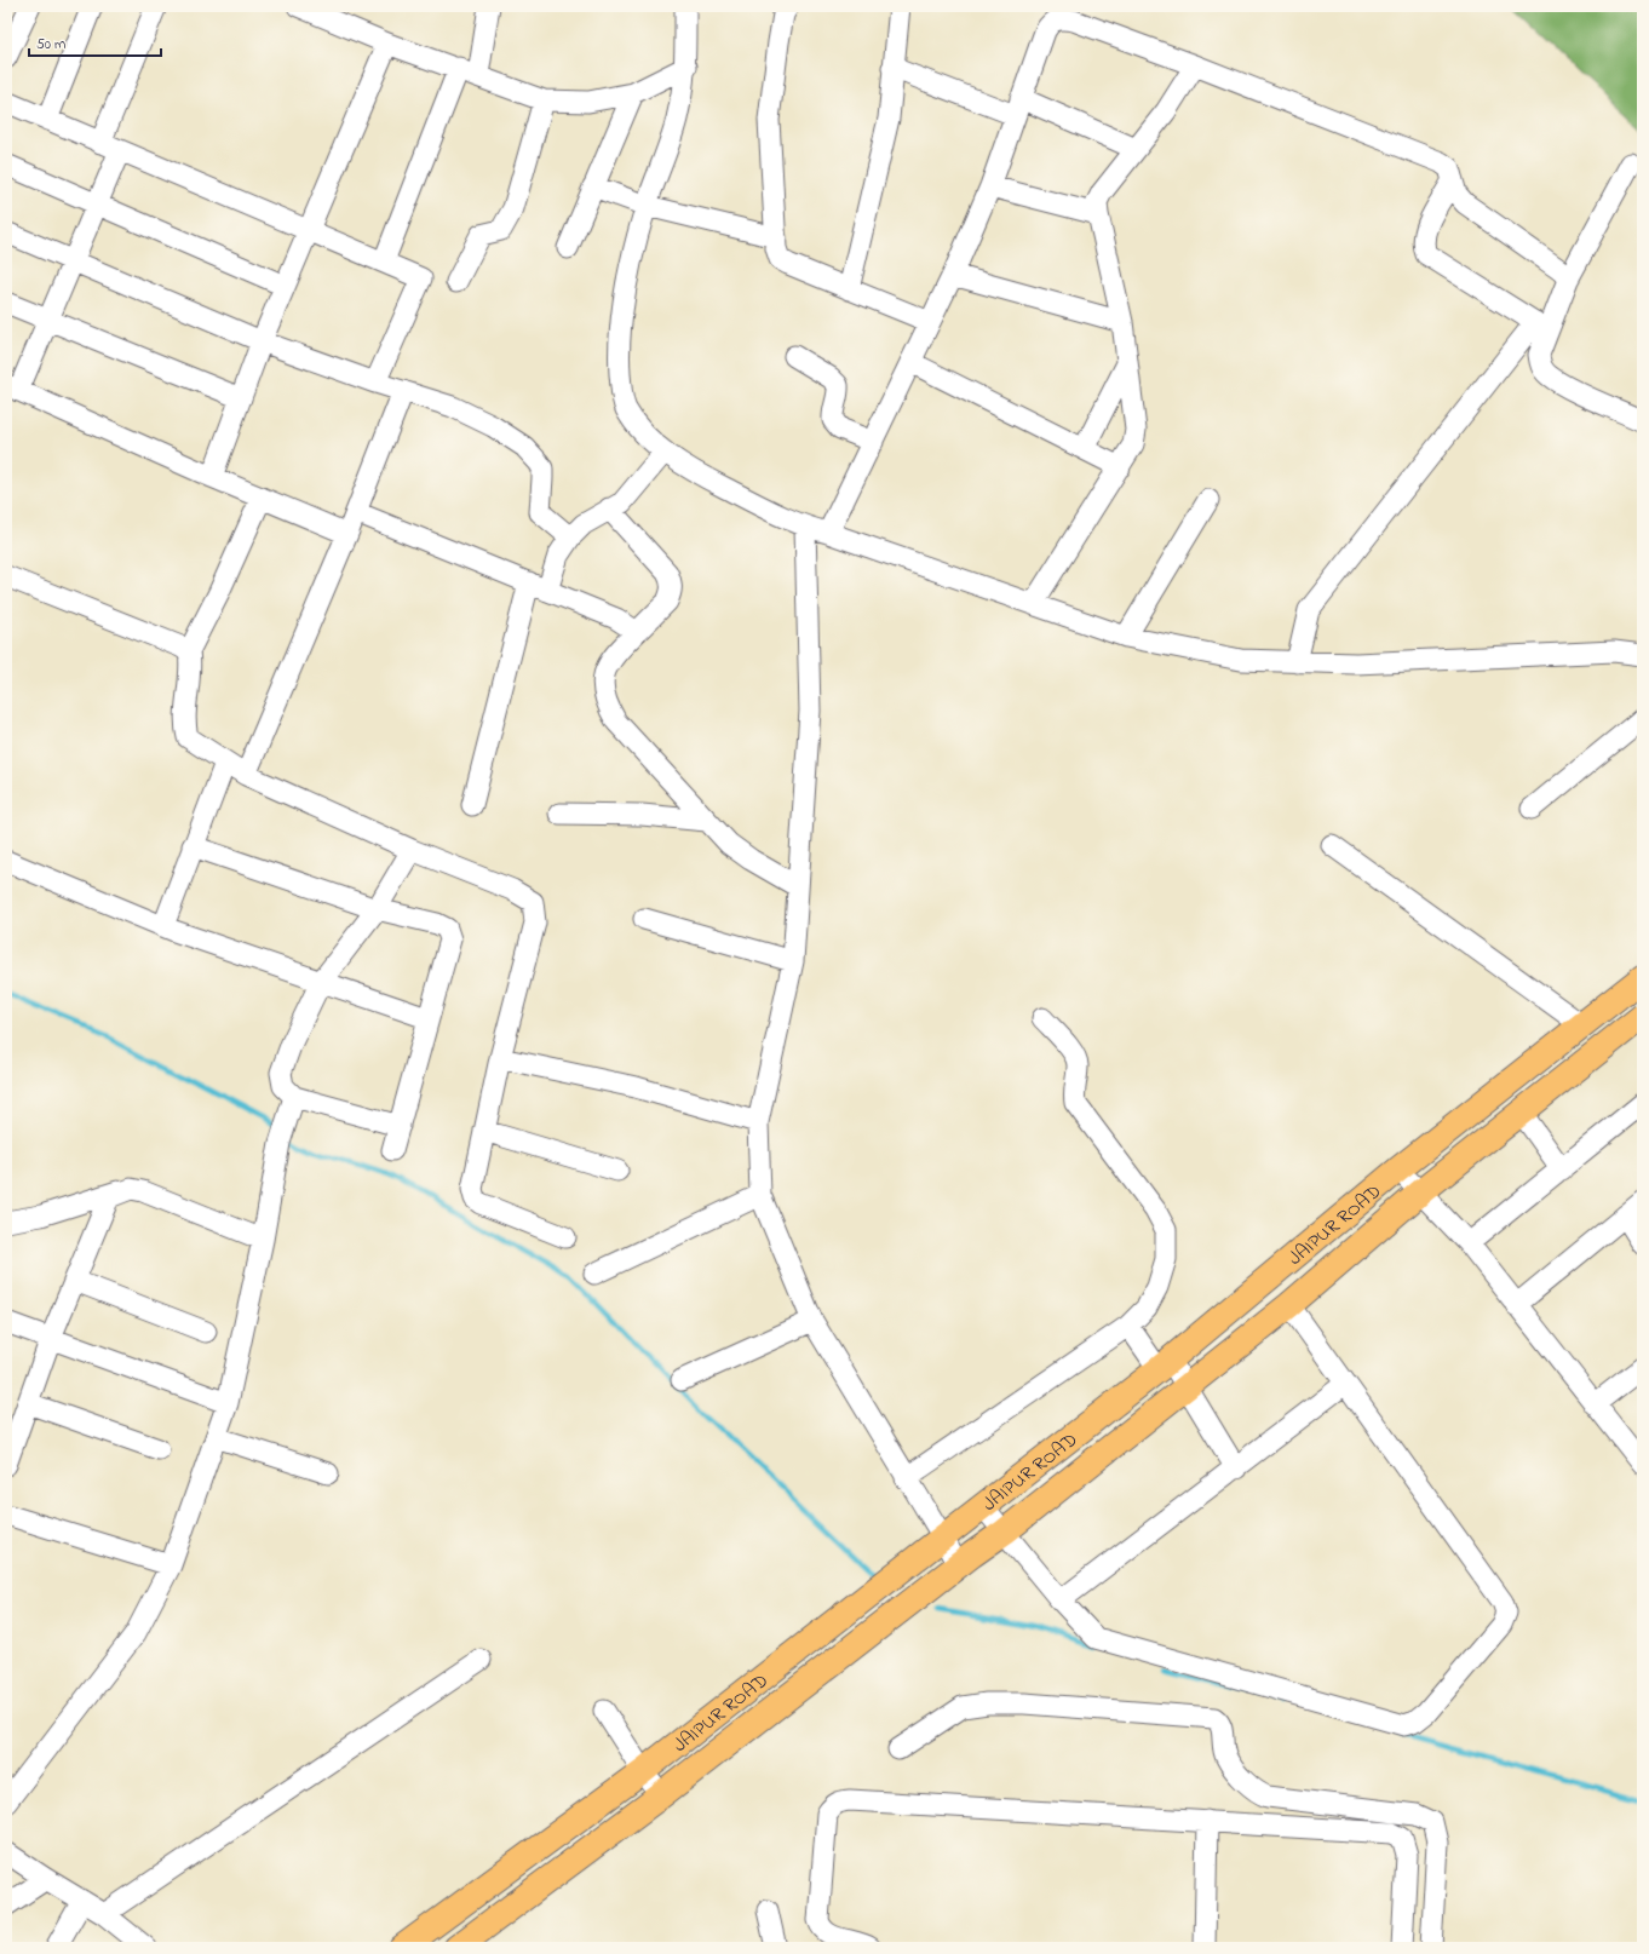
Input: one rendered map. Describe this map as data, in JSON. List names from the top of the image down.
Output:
{
  "streets": {
    "main road": ["JAIPUR ROAD"]
  },
  "scale_bar": "50 m"
}
